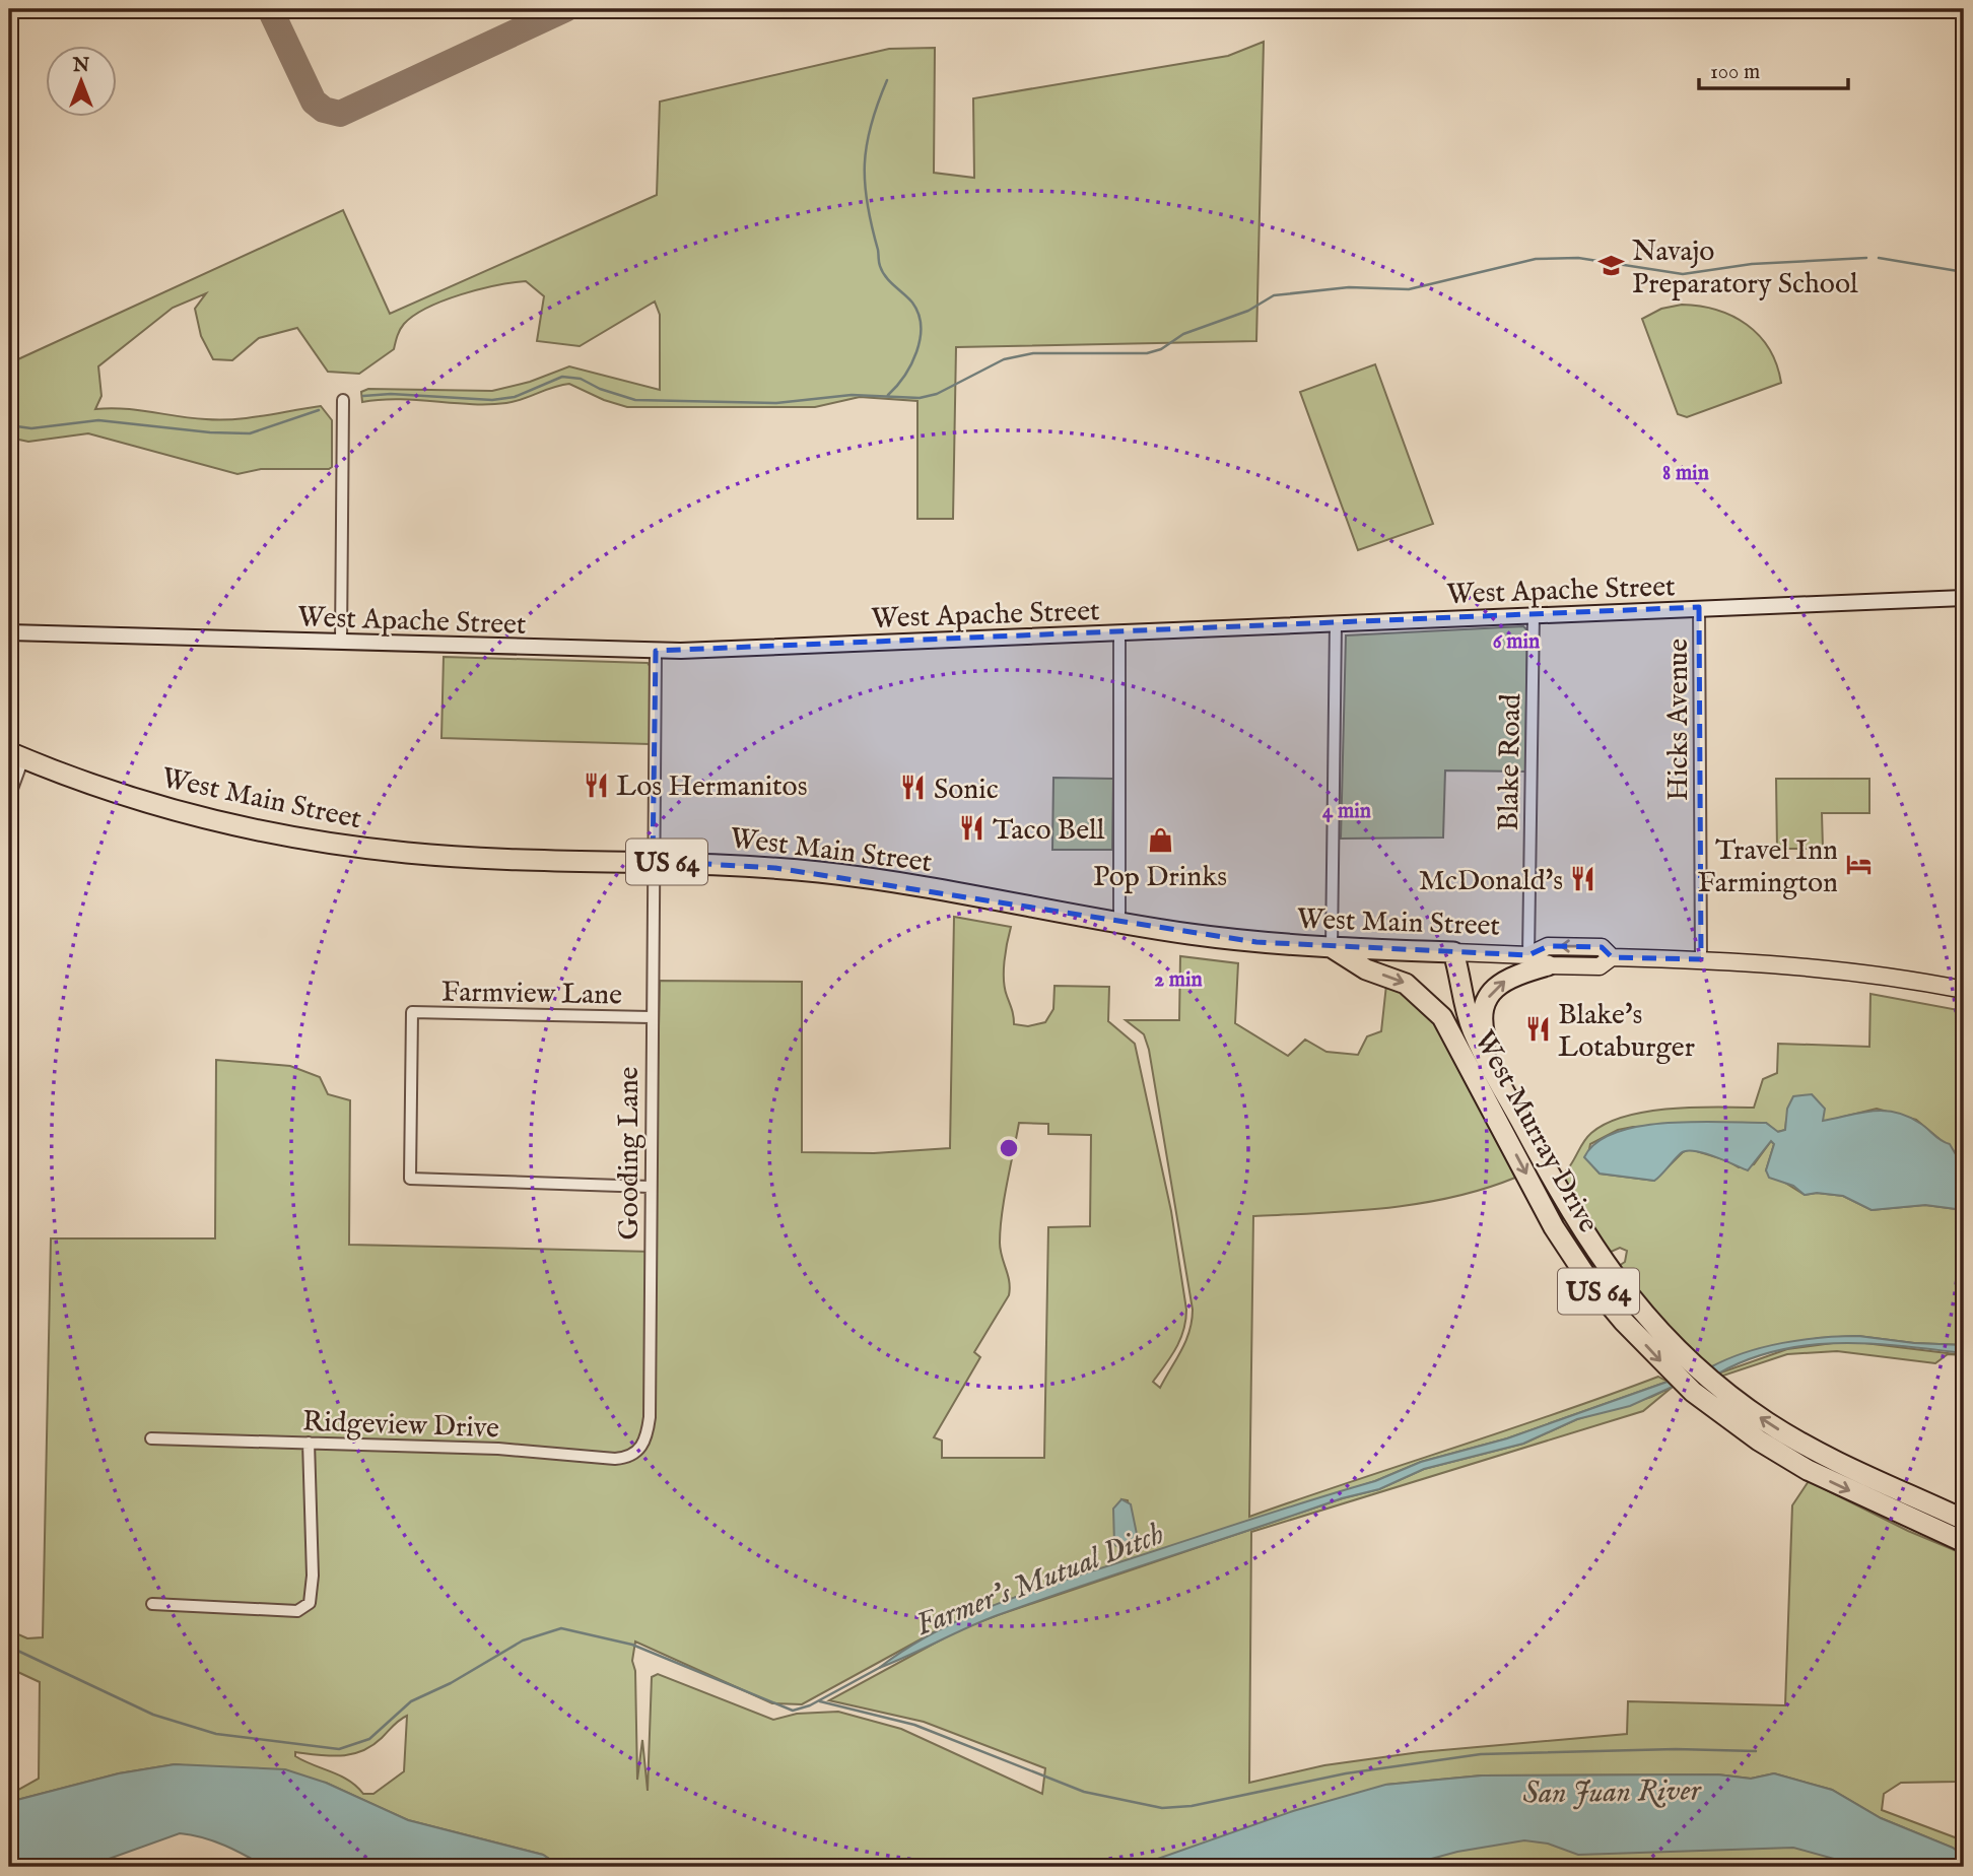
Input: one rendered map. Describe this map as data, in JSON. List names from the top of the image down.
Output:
{
  "streets": {
    "highway": ["West Main Street", "US 64", "West Murray Drive"],
    "main road": ["West Apache Street"],
    "street": [
      "Hicks Avenue",
      "Blake Road",
      "Farmview Lane",
      "Gooding Lane",
      "Ridgeview Drive"
    ]
  },
  "crossings": [
    ["West Apache Street", "Hicks Avenue"],
    ["West Apache Street", "Blake Road"],
    ["West Apache Street", "Gooding Lane"],
    ["Hicks Avenue", "West Main Street"],
    ["Blake Road", "West Main Street"],
    ["West Main Street", "West Murray Drive"],
    ["West Main Street", "Gooding Lane"],
    ["Farmview Lane", "Gooding Lane"],
    ["Gooding Lane", "Ridgeview Drive"]
  ],
  "water": ["Farmer's Mutual Ditch", "San Juan River"],
  "places": {
    "school or university": ["Navajo Preparatory School"],
    "restaurant": [
      "Los Hermanitos",
      "Sonic",
      "Taco Bell",
      "McDonald's",
      "Blake's Lotaburger"
    ],
    "shop": ["Pop Drinks"],
    "hotel": ["Travel Inn Farmington"]
  },
  "scale_bar": "100 m",
  "north": "top",
  "rings": [
    "8 min",
    "6 min",
    "4 min",
    "2 min"
  ]
}
